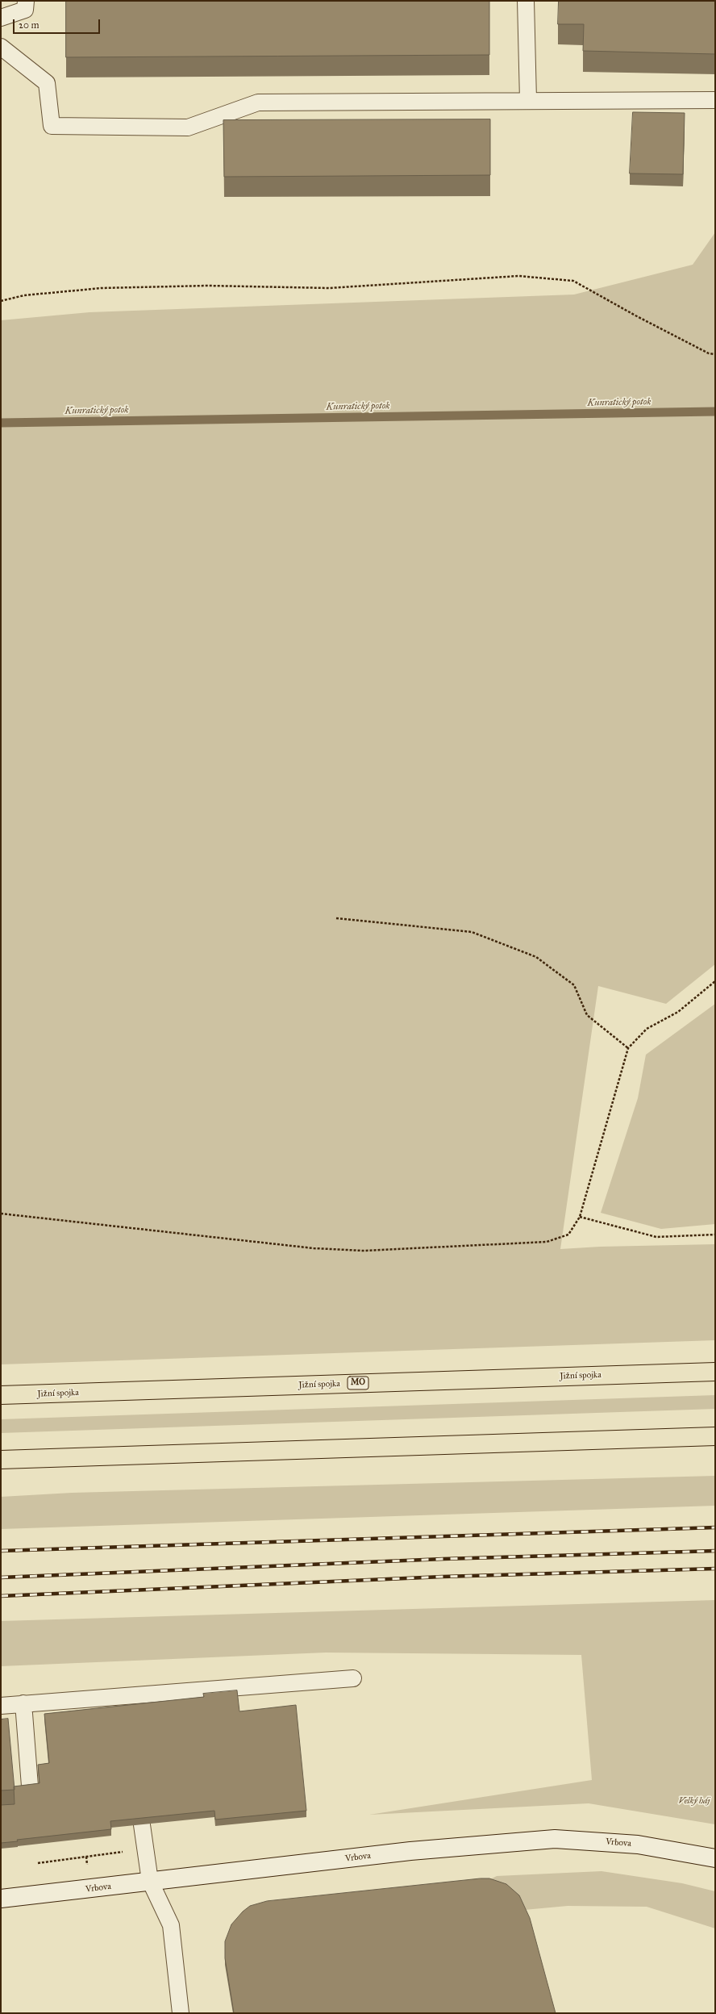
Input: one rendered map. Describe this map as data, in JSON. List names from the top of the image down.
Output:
{
  "streets": {
    "highway": ["Jižní spojka", "MO"],
    "main road": ["Vrbova"]
  },
  "water": ["Kunratický potok"],
  "parks": ["Velký háj"],
  "scale_bar": "20 m"
}
